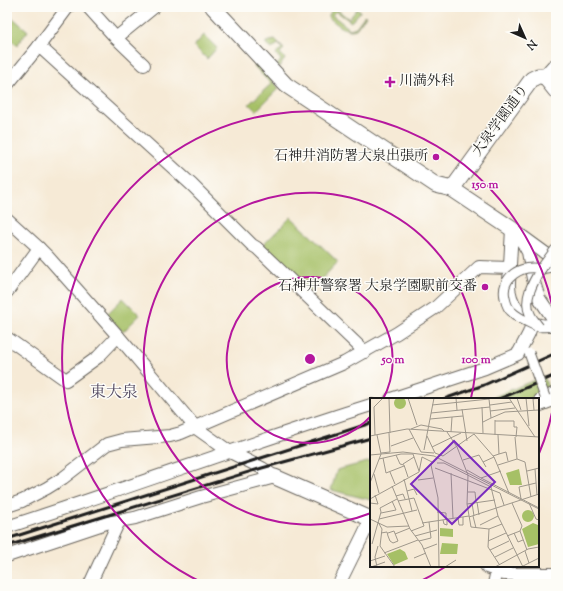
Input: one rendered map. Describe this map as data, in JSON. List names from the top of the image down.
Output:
{
  "streets": {
    "street": ["大泉学園通り"]
  },
  "districts": ["東大泉"],
  "places": {
    "health": ["川満外科"],
    "other": ["石神井消防署大泉出張所", "石神井警察署 大泉学園駅前交番"]
  },
  "north": "bottom right",
  "rings": ["150 m", "50 m", "100 m"]
}
